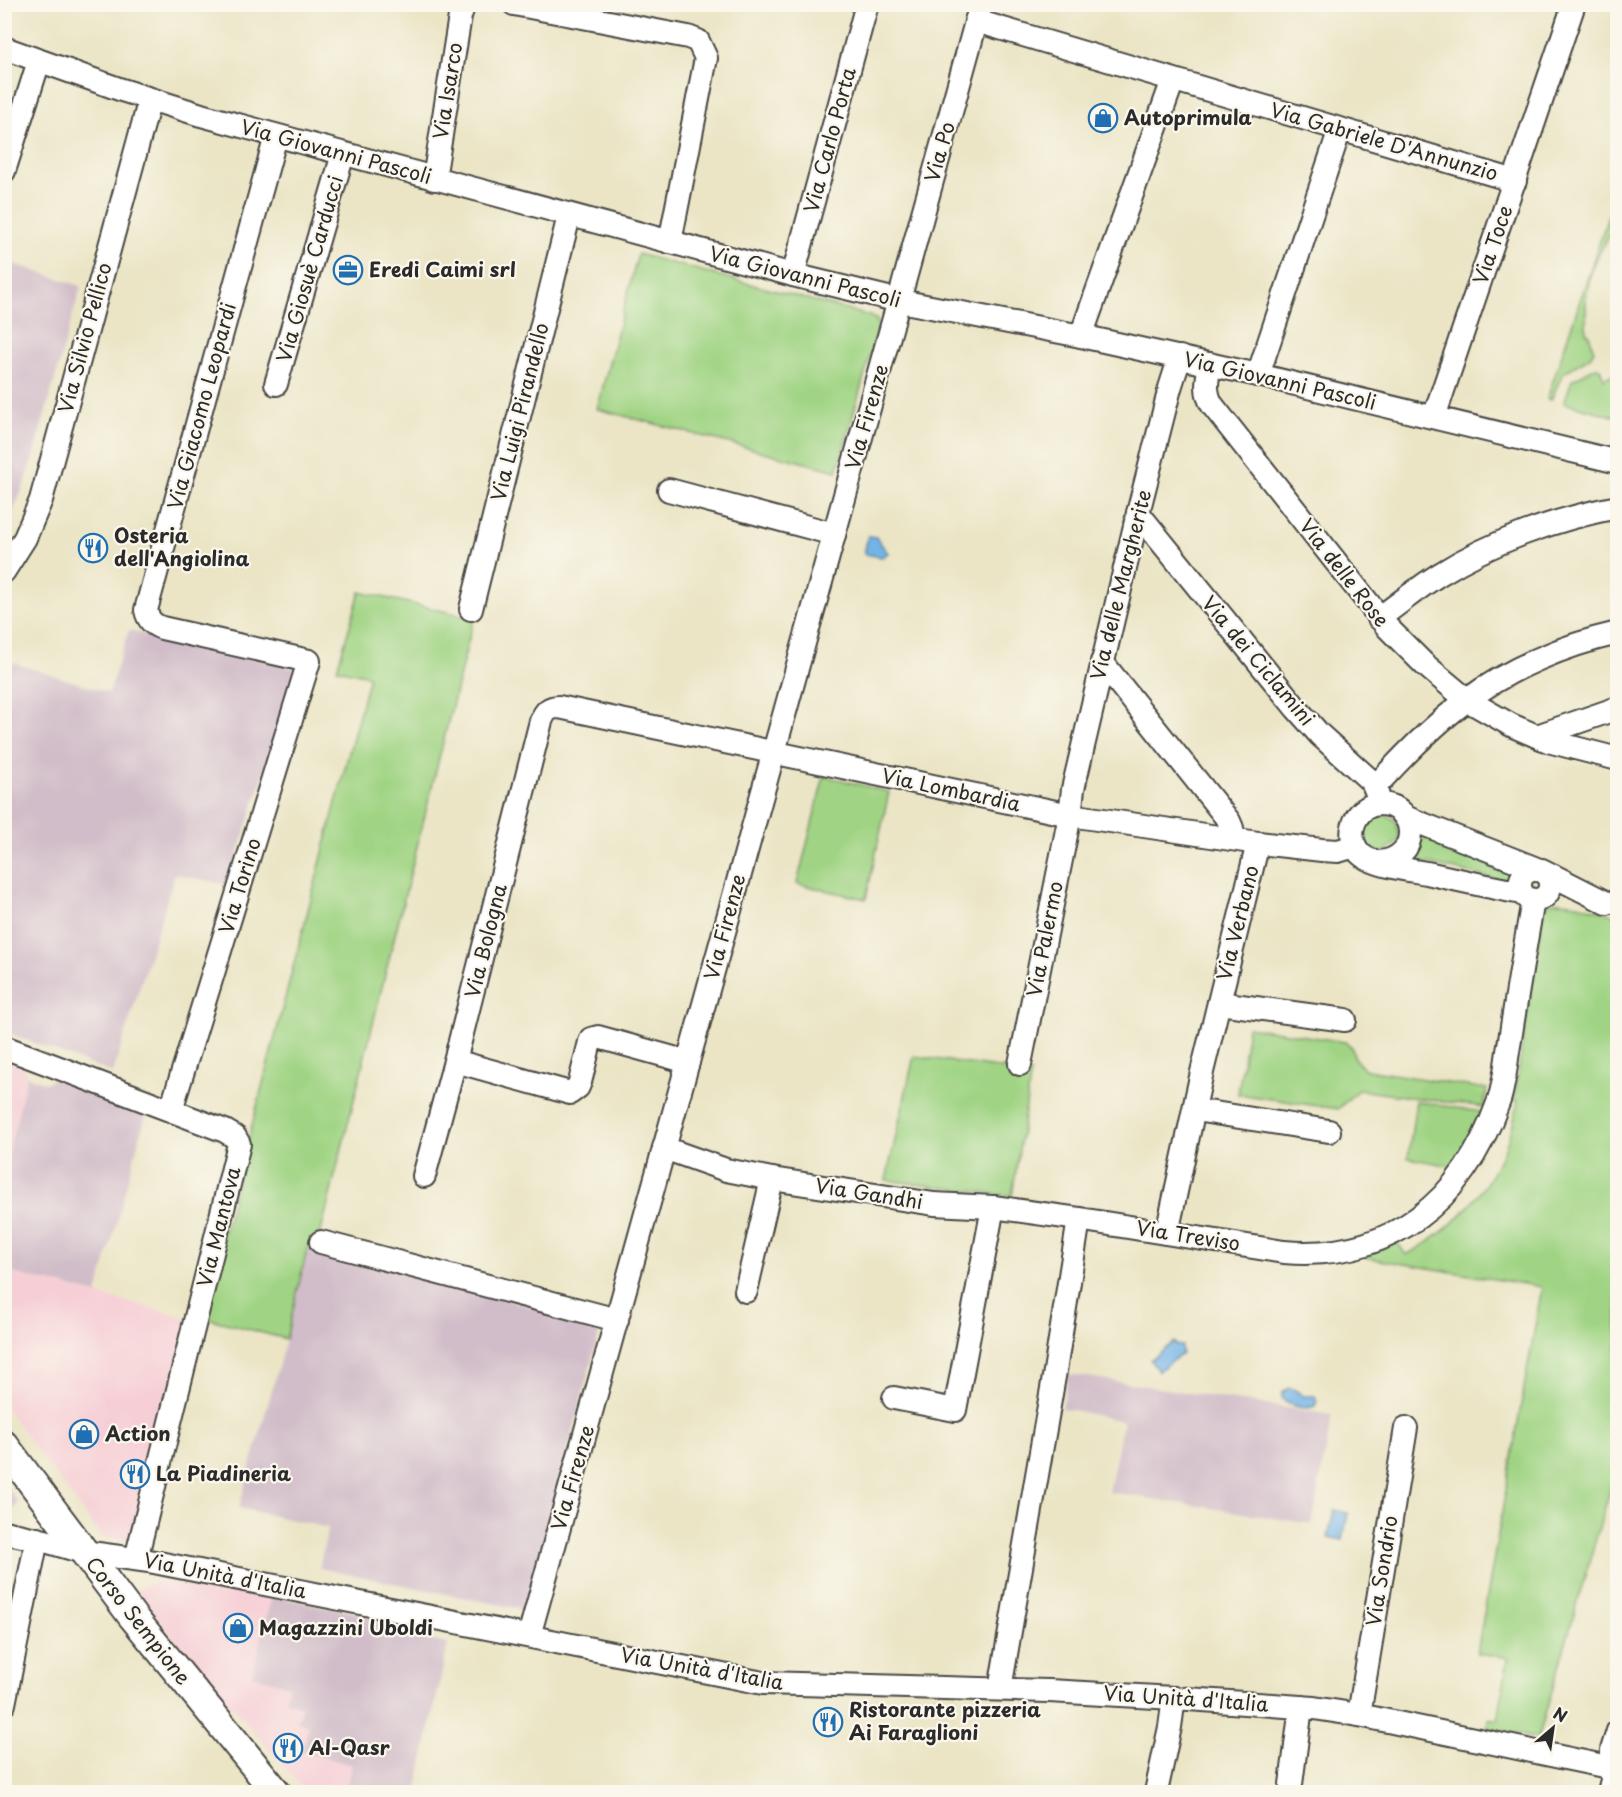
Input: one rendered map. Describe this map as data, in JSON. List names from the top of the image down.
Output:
{
  "streets": {
    "main road": ["Corso Sempione"],
    "street": [
      "Via Isarco",
      "Via Carlo Porta",
      "Via Gabriele D'Annunzio",
      "Via Giovanni Pascoli",
      "Via Po",
      "Via Toce",
      "Via Giosuè Carducci",
      "Via Silvio Pellico",
      "Via Giacomo Leopardi",
      "Via Luigi Pirandello",
      "Via Firenze",
      "Via delle Rose",
      "Via delle Margherite",
      "Via dei Ciclamini",
      "Via Lombardia",
      "Via Torino",
      "Via Verbano",
      "Via Palermo",
      "Via Bologna",
      "Via Gandhi",
      "Via Mantova",
      "Via Treviso",
      "Via Sondrio",
      "Via Unità d'Italia"
    ]
  },
  "crossings": [
    ["Via Isarco", "Via Giovanni Pascoli"],
    ["Via Carlo Porta", "Via Giovanni Pascoli"],
    ["Via Gabriele D'Annunzio", "Via Po"],
    ["Via Gabriele D'Annunzio", "Via Toce"],
    ["Via Giovanni Pascoli", "Via Po"],
    ["Via Giovanni Pascoli", "Via Toce"],
    ["Via Giovanni Pascoli", "Via Giosuè Carducci"],
    ["Via Giovanni Pascoli", "Via Silvio Pellico"],
    ["Via Giovanni Pascoli", "Via Giacomo Leopardi"],
    ["Via Giovanni Pascoli", "Via Luigi Pirandello"],
    ["Via Giovanni Pascoli", "Via Firenze"],
    ["Via Giovanni Pascoli", "Via delle Rose"],
    ["Via Giovanni Pascoli", "Via delle Margherite"],
    ["Via Po", "Via Firenze"],
    ["Via Giacomo Leopardi", "Via Torino"],
    ["Via Firenze", "Via Lombardia"],
    ["Via Firenze", "Via Gandhi"],
    ["Via Firenze", "Via Unità d'Italia"],
    ["Via delle Margherite", "Via dei Ciclamini"],
    ["Via delle Margherite", "Via Lombardia"],
    ["Via delle Margherite", "Via Palermo"],
    ["Via dei Ciclamini", "Via Lombardia"],
    ["Via Lombardia", "Via Verbano"],
    ["Via Lombardia", "Via Palermo"],
    ["Via Lombardia", "Via Bologna"],
    ["Via Torino", "Via Mantova"],
    ["Via Verbano", "Via Treviso"],
    ["Via Gandhi", "Via Treviso"],
    ["Via Mantova", "Via Unità d'Italia"],
    ["Via Sondrio", "Via Unità d'Italia"],
    ["Via Unità d'Italia", "Corso Sempione"]
  ],
  "places": {
    "shop": ["Autoprimula", "Action", "Magazzini Uboldi"],
    "office": ["Eredi Caimi srl"],
    "restaurant": [
      "Osteria dell'Angiolina",
      "La Piadineria",
      "Ristorante pizzeria Ai Faraglioni",
      "Al-Qasr"
    ]
  },
  "north": "top right"
}
